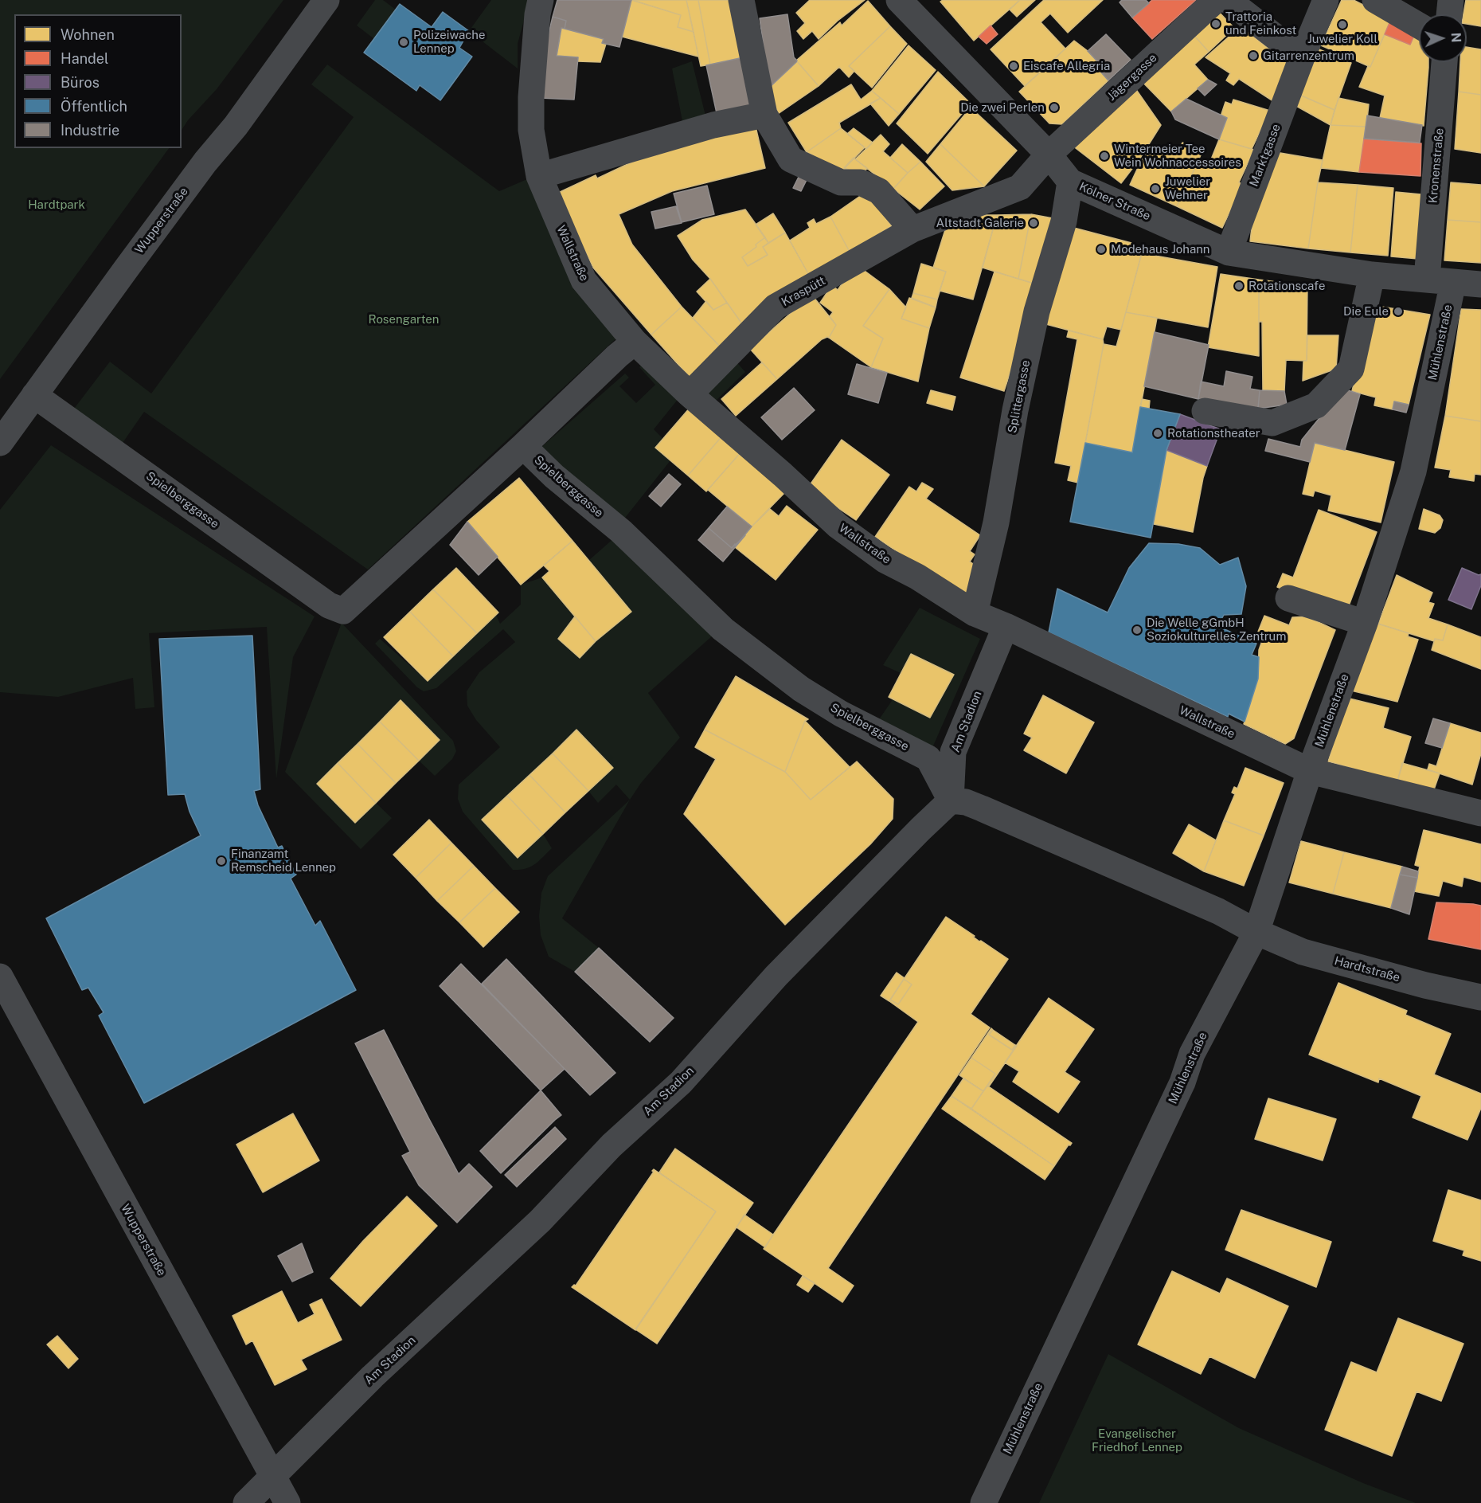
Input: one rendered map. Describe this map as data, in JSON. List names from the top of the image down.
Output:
{
  "streets": {
    "street": [
      "Jägergasse",
      "Marktgasse",
      "Kronenstraße",
      "Kölner Straße",
      "Wupperstraße",
      "Wallstraße",
      "Kraspütt",
      "Mühlenstraße",
      "Splittergasse",
      "Spielberggasse",
      "Am Stadion",
      "Hardtstraße"
    ]
  },
  "crossings": [
    ["Jägergasse", "Kölner Straße"],
    ["Jägergasse", "Kraspütt"],
    ["Marktgasse", "Kölner Straße"],
    ["Kronenstraße", "Kölner Straße"],
    ["Kölner Straße", "Kraspütt"],
    ["Kölner Straße", "Mühlenstraße"],
    ["Kölner Straße", "Splittergasse"],
    ["Wupperstraße", "Spielberggasse"],
    ["Wupperstraße", "Am Stadion"],
    ["Wallstraße", "Kraspütt"],
    ["Wallstraße", "Mühlenstraße"],
    ["Wallstraße", "Splittergasse"],
    ["Wallstraße", "Spielberggasse"],
    ["Wallstraße", "Am Stadion"],
    ["Mühlenstraße", "Hardtstraße"],
    ["Spielberggasse", "Am Stadion"]
  ],
  "parks": ["Hardtpark", "Rosengarten", "Evangelischer Friedhof Lennep"],
  "places": [
    "Trattoria und Feinkost",
    "Juwelier Koll",
    "Polizeiwache Lennep",
    "Gitarrenzentrum",
    "Eiscafe Allegria",
    "Die zwei Perlen",
    "Wintermeier Tee Wein Wohnaccessoires",
    "Juwelier Wehner",
    "Altstadt Galerie",
    "Modehaus Johann",
    "Rotationscafe",
    "Die Eule",
    "Rotationstheater",
    "Die Welle gGmbH Soziokulturelles Zentrum",
    "Finanzamt Remscheid Lennep"
  ],
  "legend": [
    "Wohnen",
    "Handel",
    "Büros",
    "Öffentlich",
    "Industrie"
  ],
  "north": "right"
}
